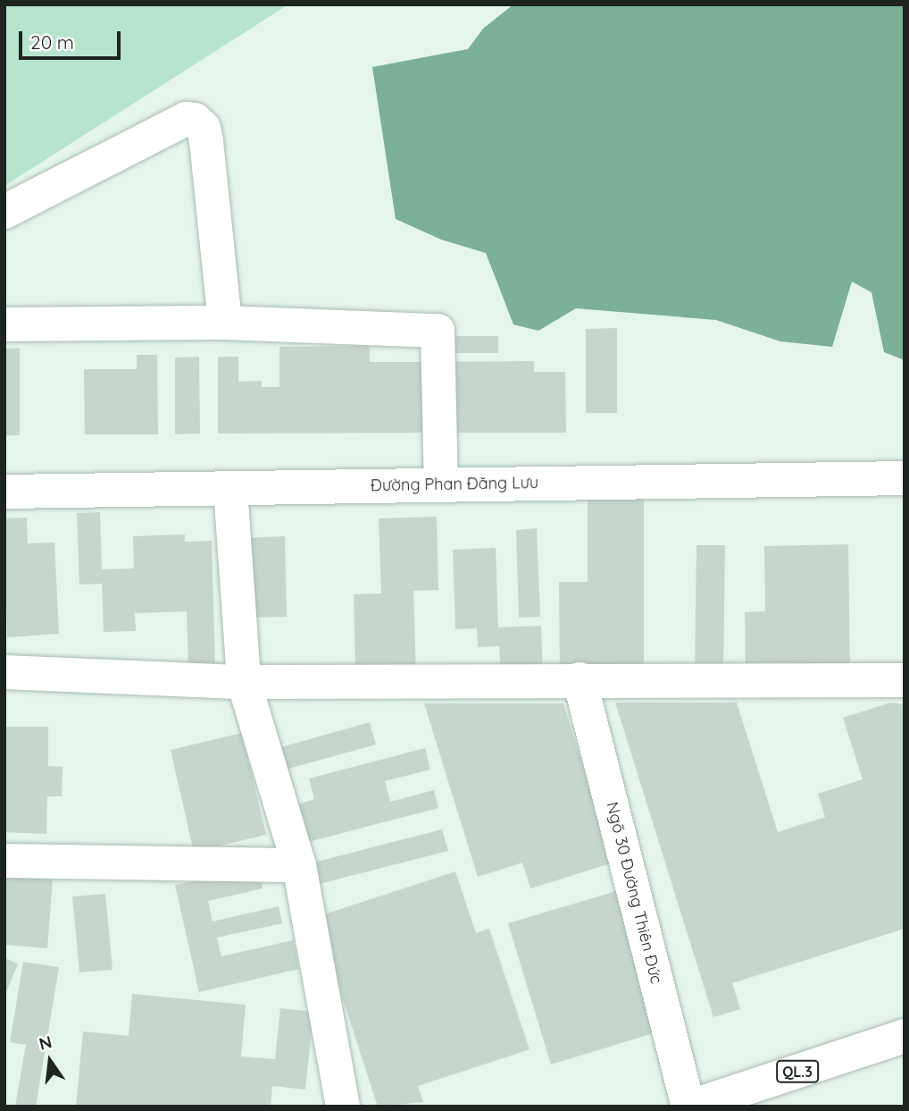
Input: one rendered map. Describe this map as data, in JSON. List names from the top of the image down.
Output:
{
  "streets": {
    "main road": ["Đường Phan Đăng Lưu", "Ngõ 30 Đường Thiên Đức", "QL.3"]
  },
  "crossings": [
    ["Ngõ 30 Đường Thiên Đức", "QL.3"]
  ],
  "scale_bar": "20 m",
  "north": "top"
}
